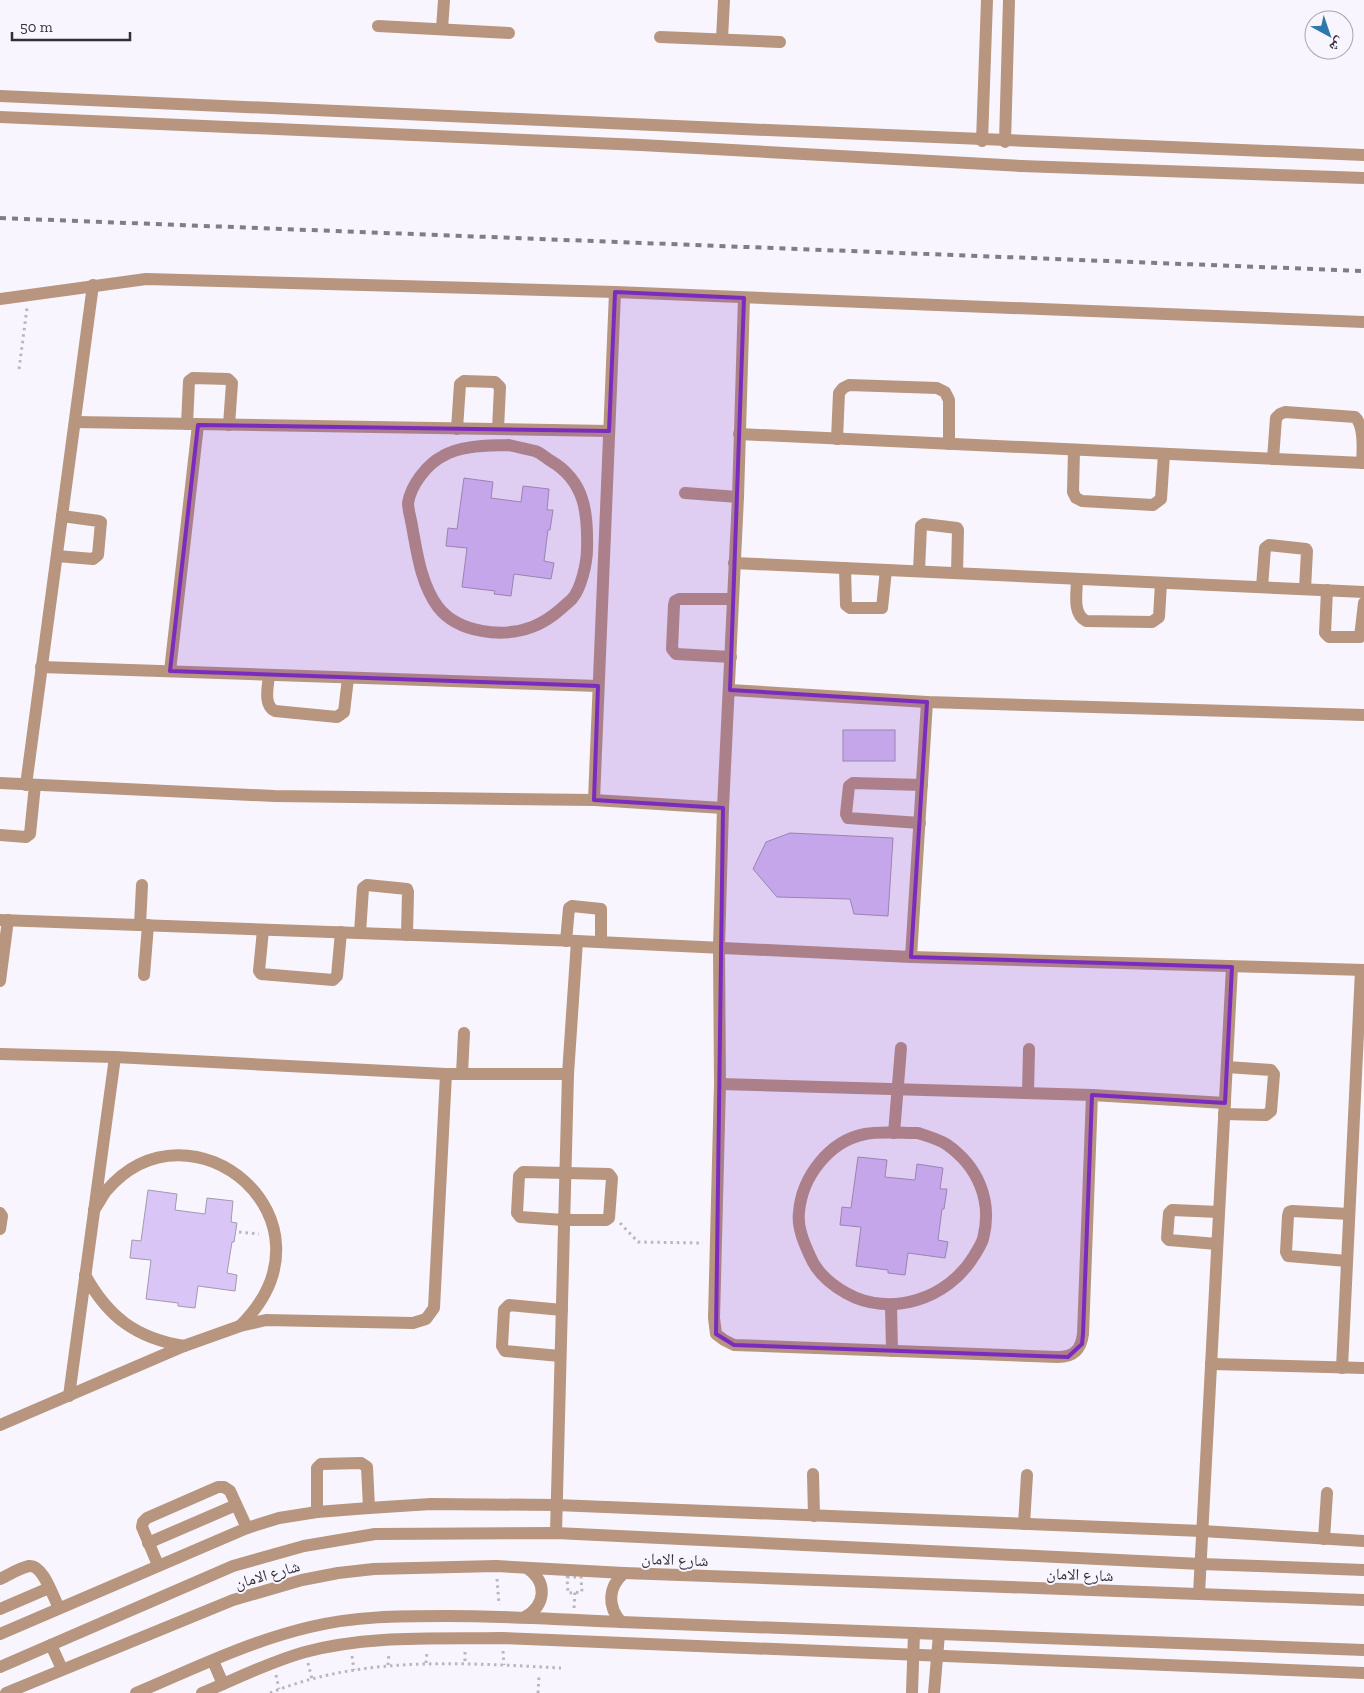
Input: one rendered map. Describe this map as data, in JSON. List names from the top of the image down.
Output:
{
  "streets": {
    "street": ["شارع الامان"]
  },
  "scale_bar": "50 m",
  "north": "bottom right"
}
